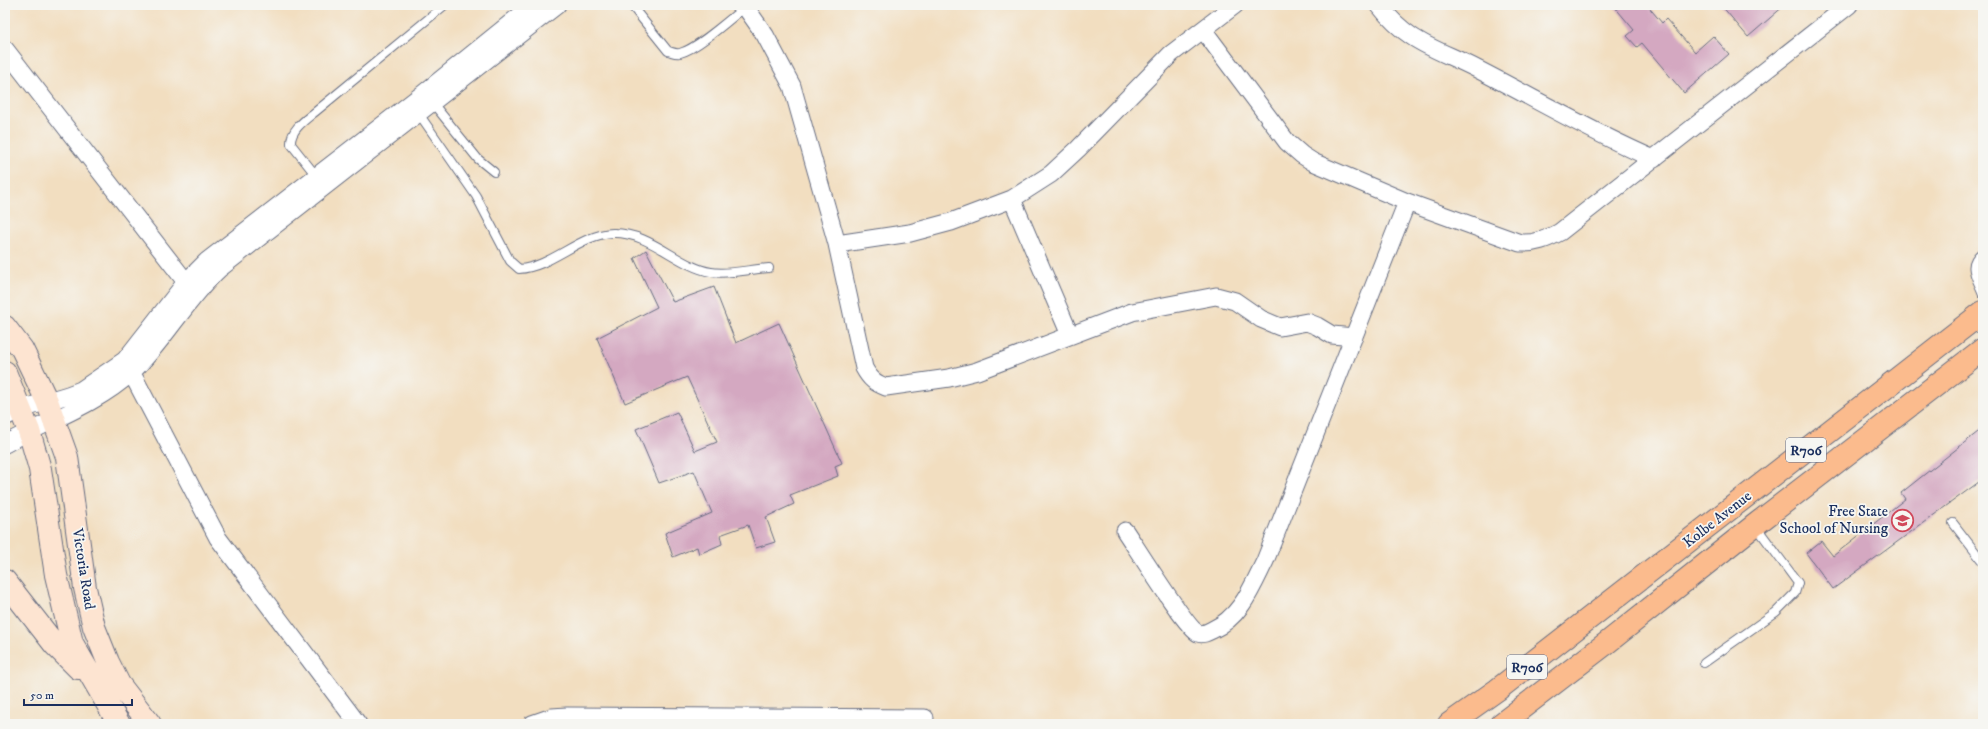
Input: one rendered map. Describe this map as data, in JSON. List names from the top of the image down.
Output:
{
  "streets": {
    "main road": ["R706", "Kolbe Avenue"],
    "street": ["Victoria Road"]
  },
  "places": {
    "school or university": ["Free State School of Nursing"]
  },
  "scale_bar": "50 m"
}
